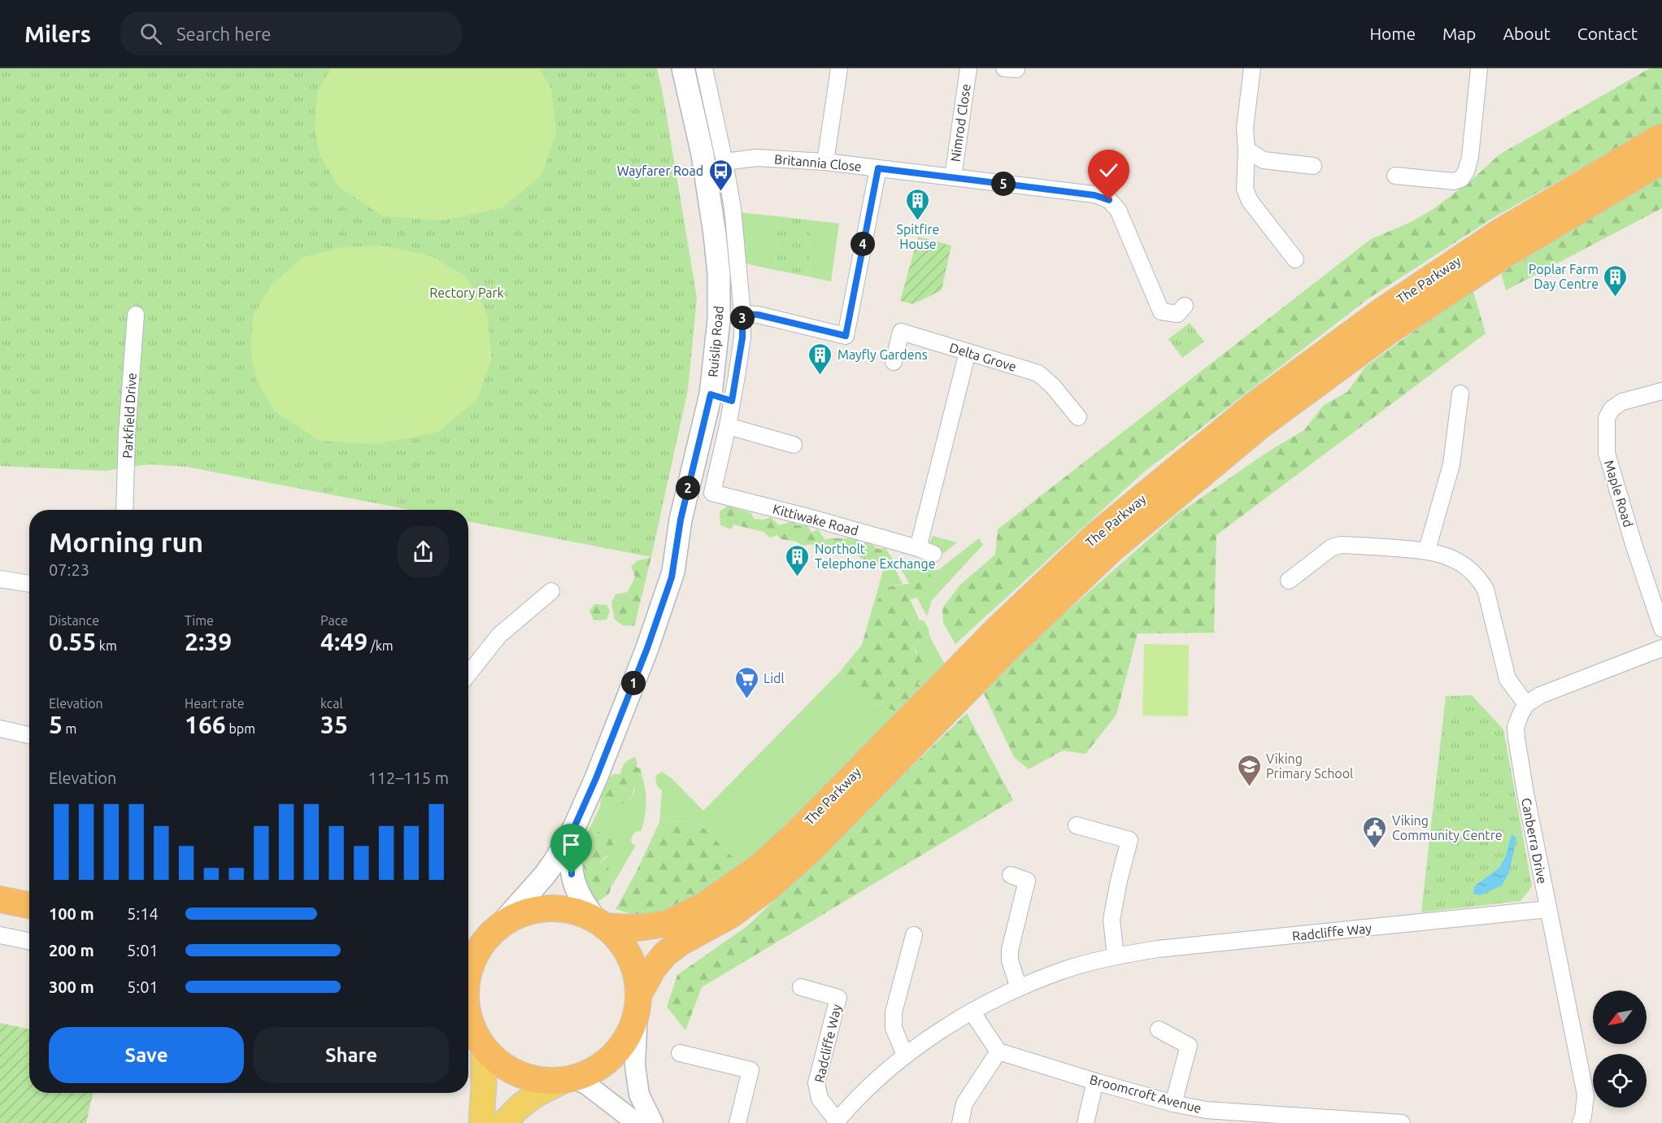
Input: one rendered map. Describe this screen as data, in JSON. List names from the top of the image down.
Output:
{
  "streets": {
    "highway": ["The Parkway"],
    "main road": ["Ruislip Road"],
    "street": [
      "Nimrod Close",
      "Britannia Close",
      "Delta Grove",
      "Parkfield Drive",
      "Maple Road",
      "Kittiwake Road",
      "Canberra Drive",
      "Radcliffe Way",
      "Broomcroft Avenue"
    ]
  },
  "crossings": [
    ["Nimrod Close", "Britannia Close"],
    ["The Parkway", "Ruislip Road"],
    ["Canberra Drive", "Radcliffe Way"]
  ],
  "parks": ["Rectory Park"],
  "places": {
    "bus stop": ["Wayfarer Road"],
    "building": [
      "Spitfire House",
      "Poplar Farm Day Centre",
      "Mayfly Gardens",
      "Northolt Telephone Exchange"
    ],
    "supermarket": ["Lidl"],
    "school or university": ["Viking Primary School"],
    "public building": ["Viking Community Centre"]
  },
  "north": "bottom left",
  "page": {
    "header": "Milers",
    "search": "Search here",
    "nav": [
      "Home",
      "Map",
      "About",
      "Contact"
    ],
    "pins": [
      "5",
      "4",
      "3",
      "2",
      "1"
    ],
    "heading": ["Morning run", "07:23"],
    "stats": [
      ["Distance", "0.55 km"],
      ["Time", "2:39"],
      ["Pace", "4:49 /km"],
      ["Elevation", "5 m"],
      ["Heart rate", "166 bpm"],
      ["kcal", "35"]
    ],
    "chart": ["Elevation", "112–115 m"],
    "list": [
      {
        "name": "100 m",
        "note": "5:14"
      },
      {
        "name": "200 m",
        "note": "5:01"
      },
      {
        "name": "300 m",
        "note": "5:01"
      }
    ],
    "buttons": ["Save", "Share"]
  }
}
